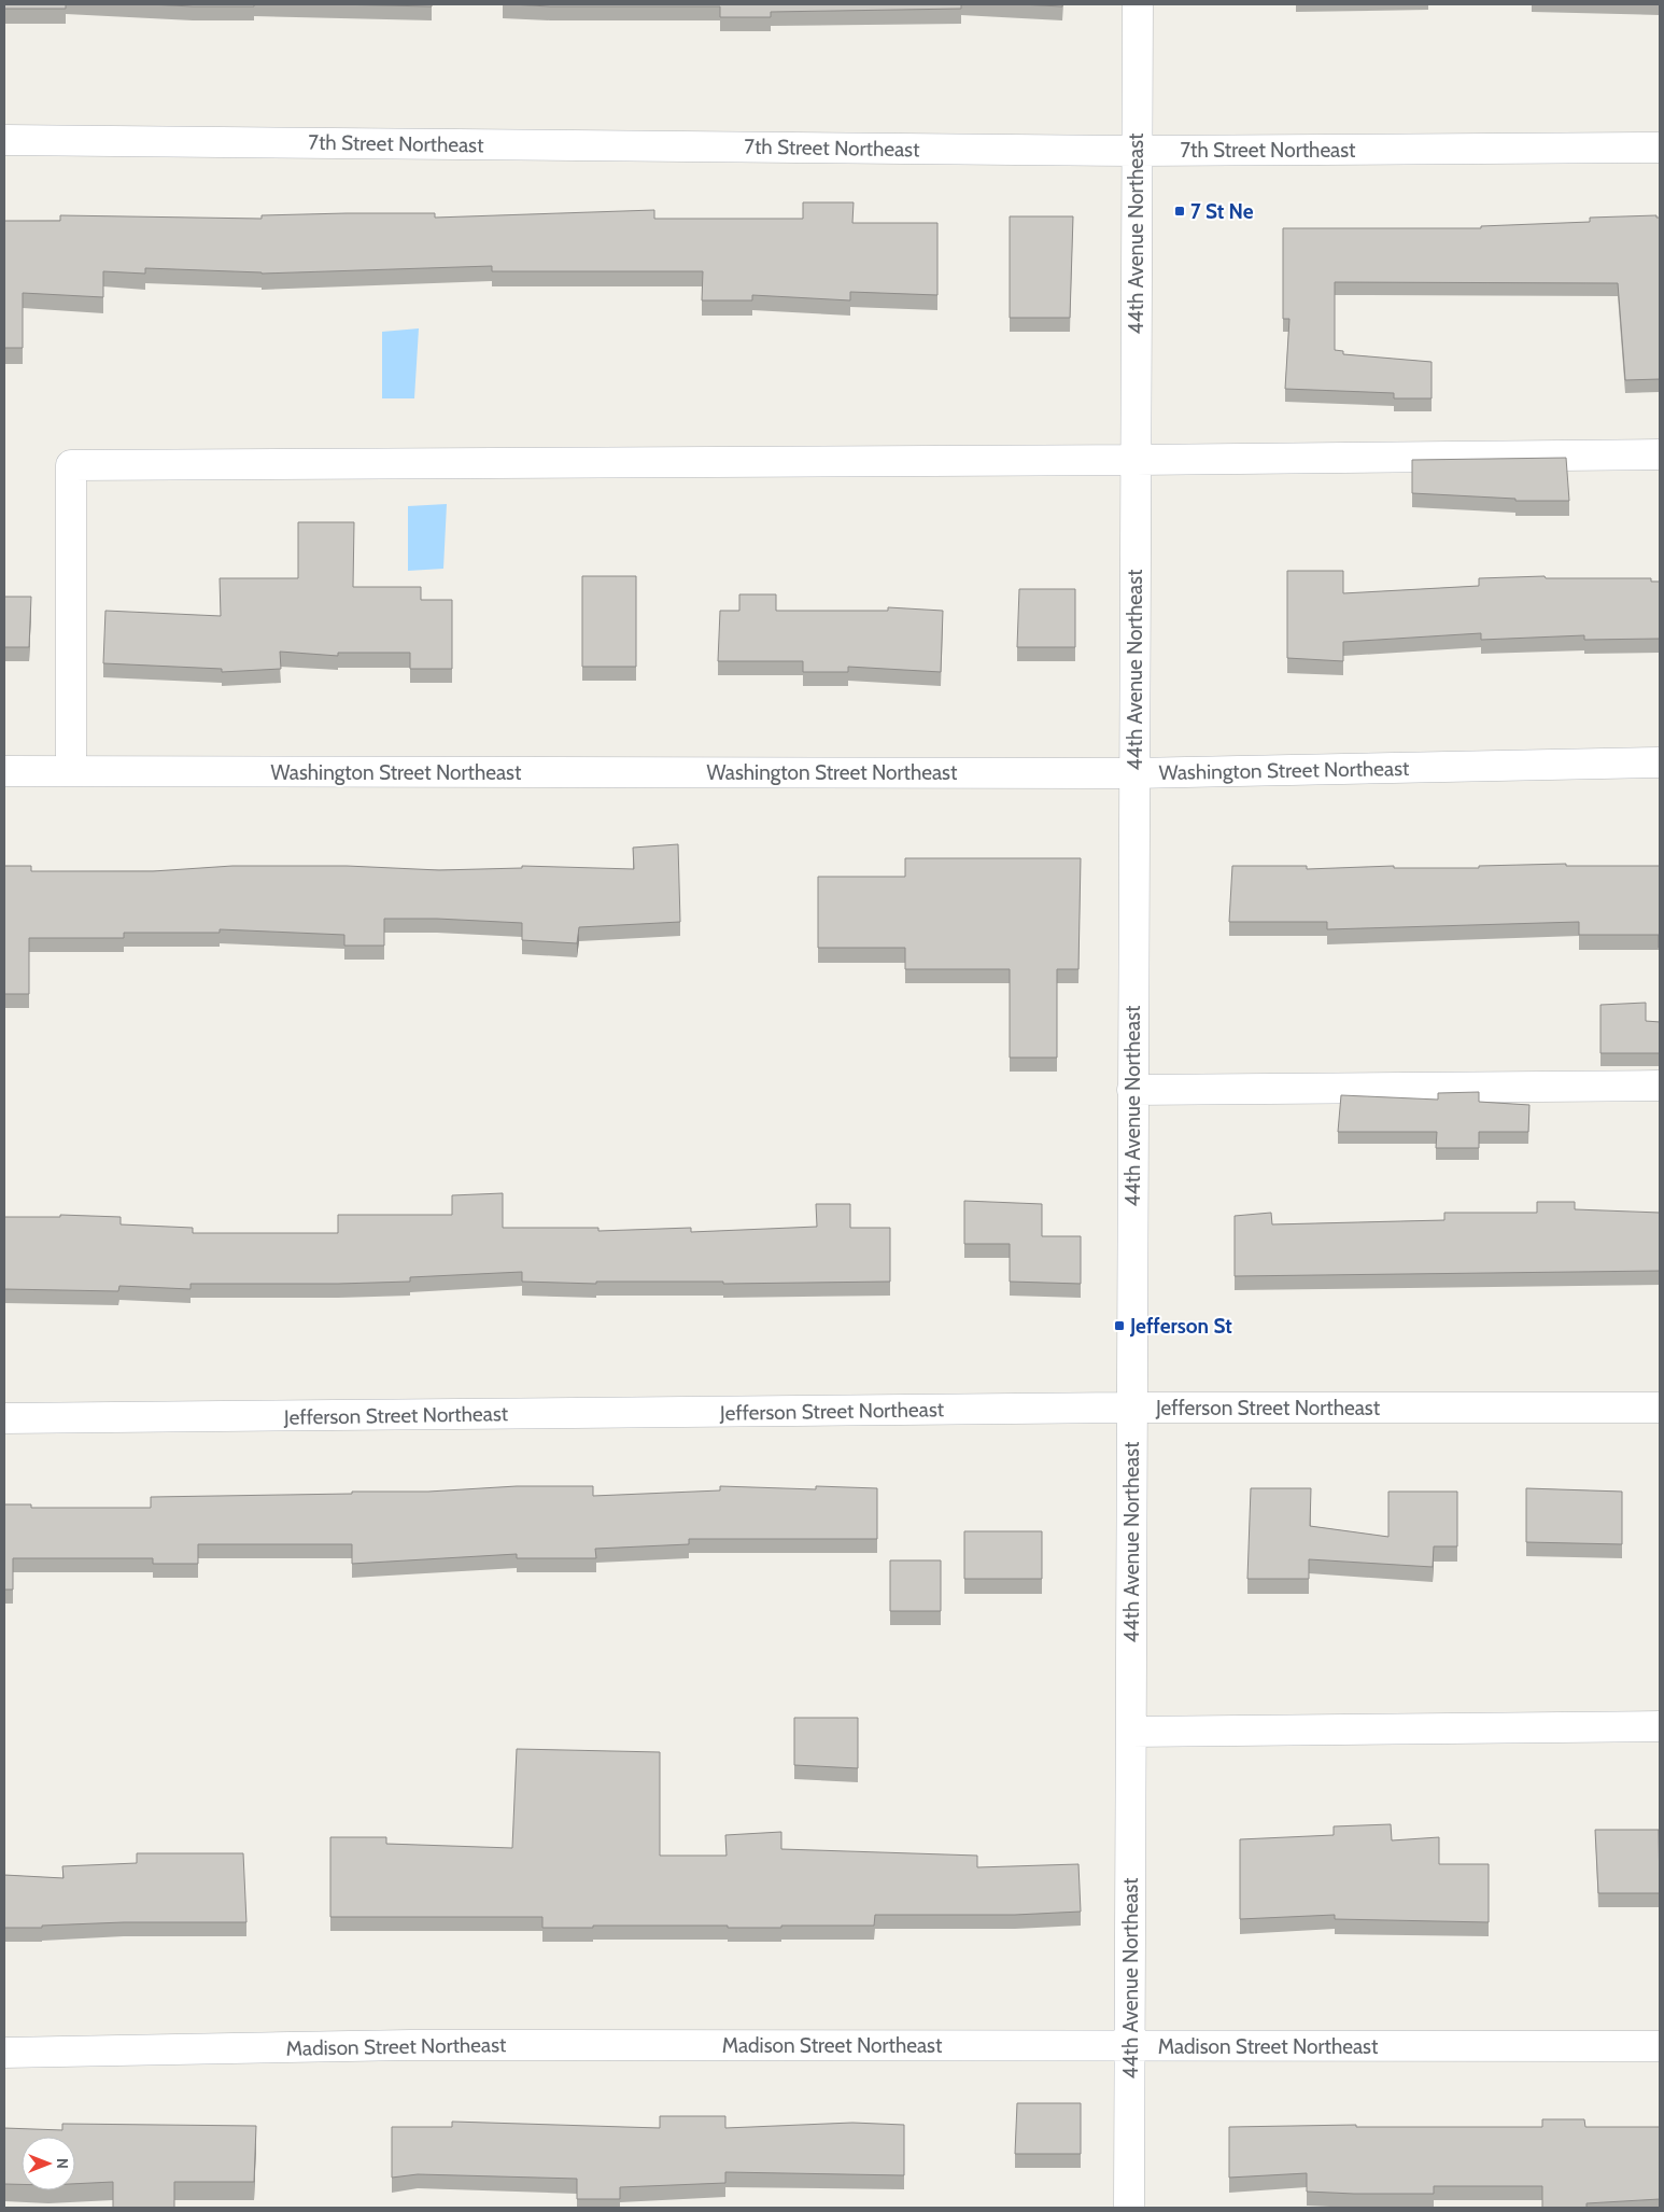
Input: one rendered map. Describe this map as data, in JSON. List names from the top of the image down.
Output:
{
  "streets": {
    "street": [
      "7th Street Northeast",
      "44th Avenue Northeast",
      "Washington Street Northeast",
      "Jefferson Street Northeast",
      "Madison Street Northeast"
    ]
  },
  "crossings": [
    ["7th Street Northeast", "44th Avenue Northeast"],
    ["44th Avenue Northeast", "Washington Street Northeast"],
    ["44th Avenue Northeast", "Jefferson Street Northeast"],
    ["44th Avenue Northeast", "Madison Street Northeast"]
  ],
  "places": {
    "transit": ["7 St Ne", "Jefferson St"]
  },
  "north": "right"
}
